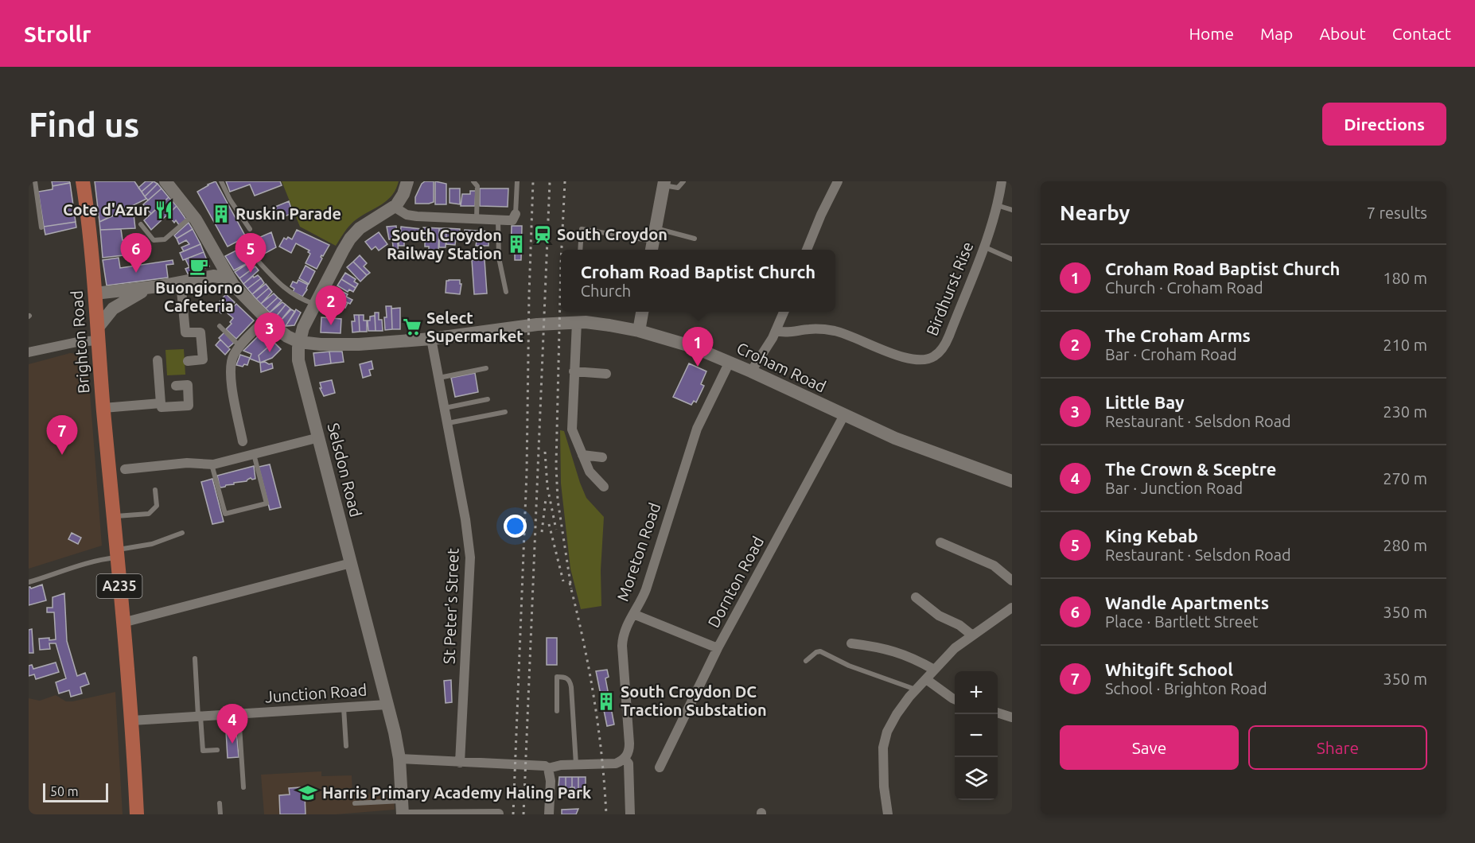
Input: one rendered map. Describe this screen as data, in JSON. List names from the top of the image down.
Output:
{
  "streets": {
    "main road": [
      "Brighton Road",
      "Croham Road",
      "Selsdon Road",
      "A235"
    ],
    "street": [
      "Birdhurst Rise",
      "Moreton Road",
      "Dornton Road",
      "St Peter's Street",
      "Junction Road"
    ]
  },
  "crossings": [
    ["Brighton Road", "Junction Road"],
    ["Croham Road", "Selsdon Road"],
    ["Croham Road", "Moreton Road"],
    ["Croham Road", "Dornton Road"],
    ["Croham Road", "St Peter's Street"],
    ["Selsdon Road", "Junction Road"]
  ],
  "places": {
    "restaurant": ["Cote d'Azur"],
    "building": ["Ruskin Parade", "South Croydon Railway Station", "South Croydon DC Traction Substation"],
    "station": ["South Croydon"],
    "cafe": ["Buongiorno Cafeteria"],
    "supermarket": ["Select Supermarket"],
    "school or university": ["Harris Primary Academy Haling Park"]
  },
  "scale_bar": "50 m",
  "page": {
    "header": "Strollr",
    "nav": [
      "Home",
      "Map",
      "About",
      "Contact"
    ],
    "buttons": [
      "Directions",
      ["Save", "Share"]
    ],
    "title": "Find us",
    "heading": ["Nearby", "7 results"],
    "pins": [
      "5",
      "6",
      "2",
      "3",
      "1",
      "7",
      "4"
    ],
    "list": [
      {
        "mark": "1",
        "name": "Croham Road Baptist Church",
        "note": "Church · Croham Road",
        "value": "180 m"
      },
      {
        "mark": "2",
        "name": "The Croham Arms",
        "note": "Bar · Croham Road",
        "value": "210 m"
      },
      {
        "mark": "3",
        "name": "Little Bay",
        "note": "Restaurant · Selsdon Road",
        "value": "230 m"
      },
      {
        "mark": "4",
        "name": "The Crown & Sceptre",
        "note": "Bar · Junction Road",
        "value": "270 m"
      },
      {
        "mark": "5",
        "name": "King Kebab",
        "note": "Restaurant · Selsdon Road",
        "value": "280 m"
      },
      {
        "mark": "6",
        "name": "Wandle Apartments",
        "note": "Place · Bartlett Street",
        "value": "350 m"
      },
      {
        "mark": "7",
        "name": "Whitgift School",
        "note": "School · Brighton Road",
        "value": "350 m"
      }
    ],
    "popup": ["Croham Road Baptist Church", "Church"],
    "map_buttons": ["+", "−"],
    "scale": "50 m"
  }
}
